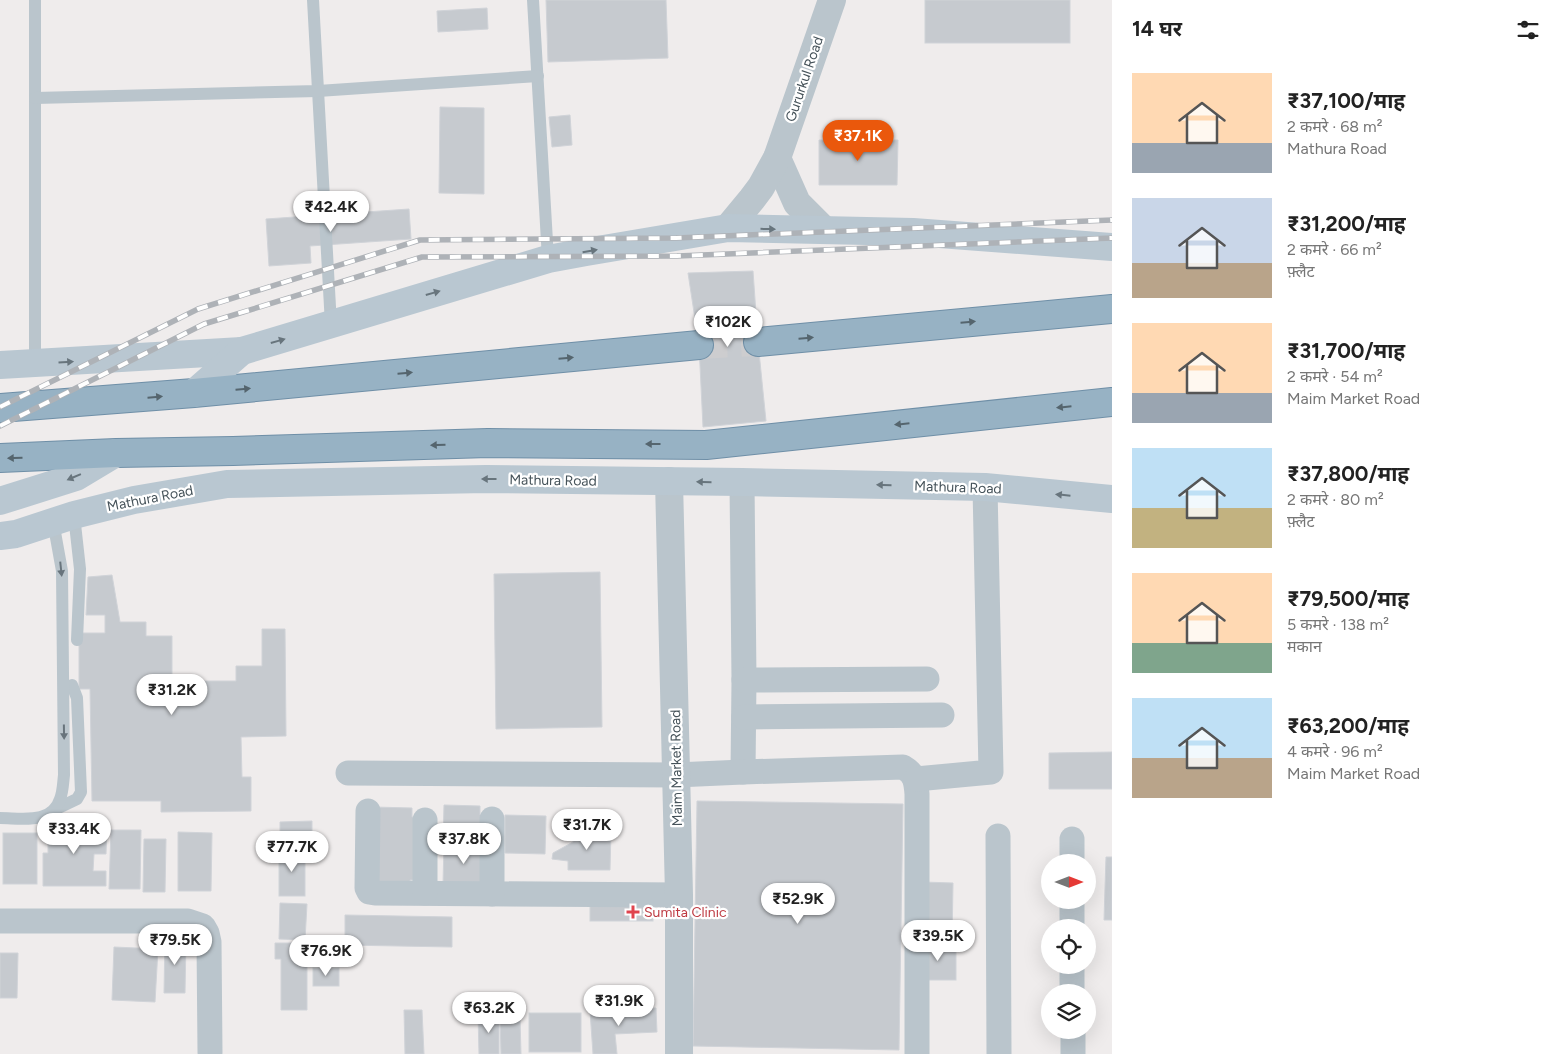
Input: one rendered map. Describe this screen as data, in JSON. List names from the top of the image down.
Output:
{
  "streets": {
    "main road": ["Mathura Road"],
    "street": ["Gururkul Road", "Maim Market Road"]
  },
  "crossings": [
    ["Mathura Road", "Maim Market Road"]
  ],
  "places": {
    "health": ["Sumita Clinic"]
  },
  "north": "right",
  "page": {
    "heading": "14 घर",
    "list": [
      {
        "name": "₹37,100/माह",
        "note": "2 कमरे · 68 m² · Mathura Road"
      },
      {
        "name": "₹31,200/माह",
        "note": "2 कमरे · 66 m² · फ़्लैट"
      },
      {
        "name": "₹31,700/माह",
        "note": "2 कमरे · 54 m² · Maim Market Road"
      },
      {
        "name": "₹37,800/माह",
        "note": "2 कमरे · 80 m² · फ़्लैट"
      },
      {
        "name": "₹79,500/माह",
        "note": "5 कमरे · 138 m² · मकान"
      },
      {
        "name": "₹63,200/माह",
        "note": "4 कमरे · 96 m² · Maim Market Road"
      }
    ],
    "price": [
      "₹37.1K",
      "₹42.4K",
      "₹102K",
      "₹31.2K",
      "₹31.7K",
      "₹33.4K",
      "₹37.8K",
      "₹77.7K",
      "₹52.9K",
      "₹39.5K",
      "₹79.5K",
      "₹76.9K",
      "₹31.9K",
      "₹63.2K"
    ]
  }
}
